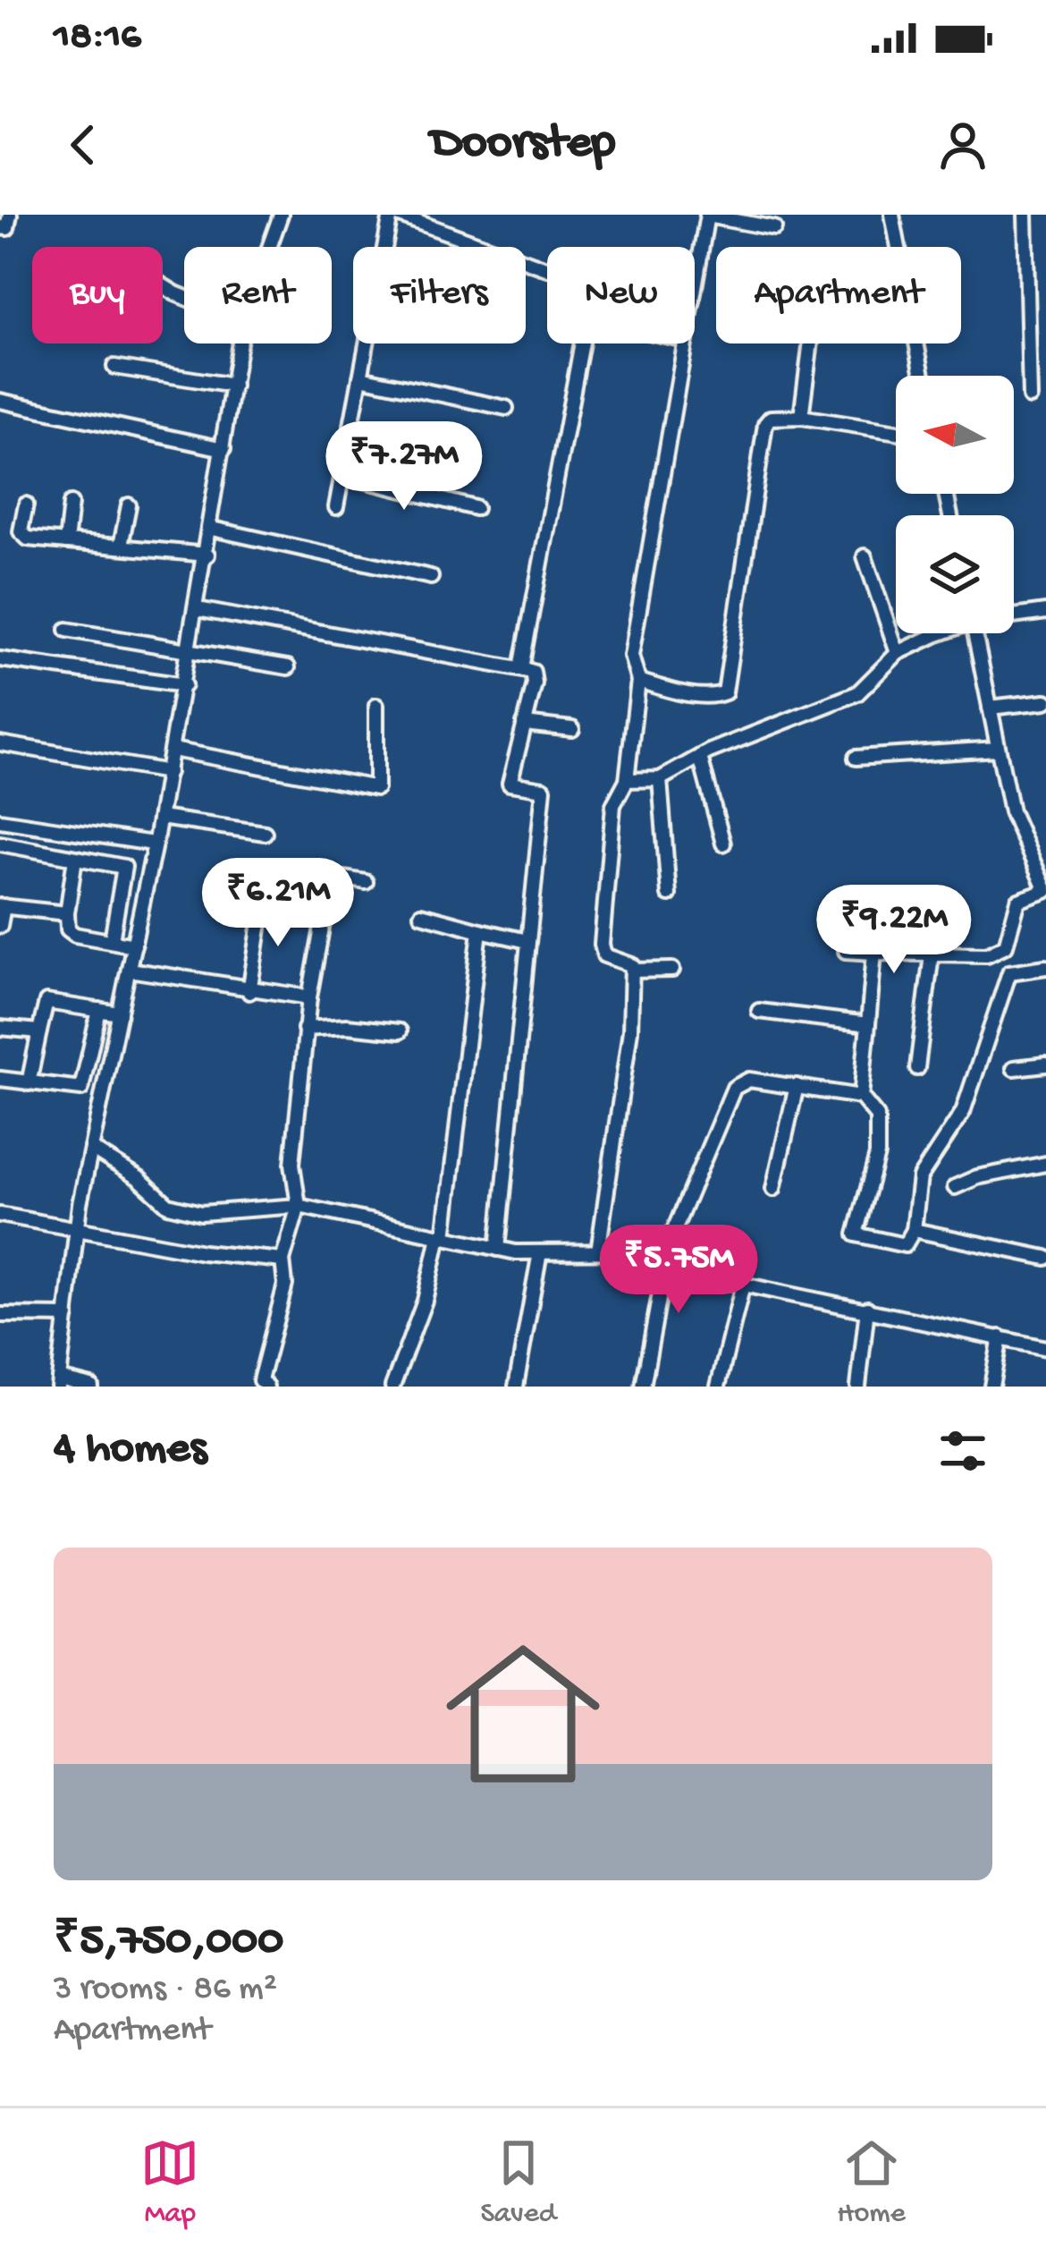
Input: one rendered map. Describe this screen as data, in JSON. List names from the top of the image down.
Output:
{
  "north": "left",
  "page": {
    "status": "18:16",
    "header": "Doorstep",
    "chip": [
      "Buy",
      "Rent",
      "Filters",
      "New",
      "Apartment"
    ],
    "price": [
      "₹7.27M",
      "₹6.21M",
      "₹9.22M",
      "₹5.75M"
    ],
    "heading": "4 homes",
    "list": [
      {
        "name": "₹5,750,000",
        "note": "3 rooms · 86 m² · Apartment"
      }
    ],
    "tabs": ["Map", "Saved", "Home"]
  }
}
